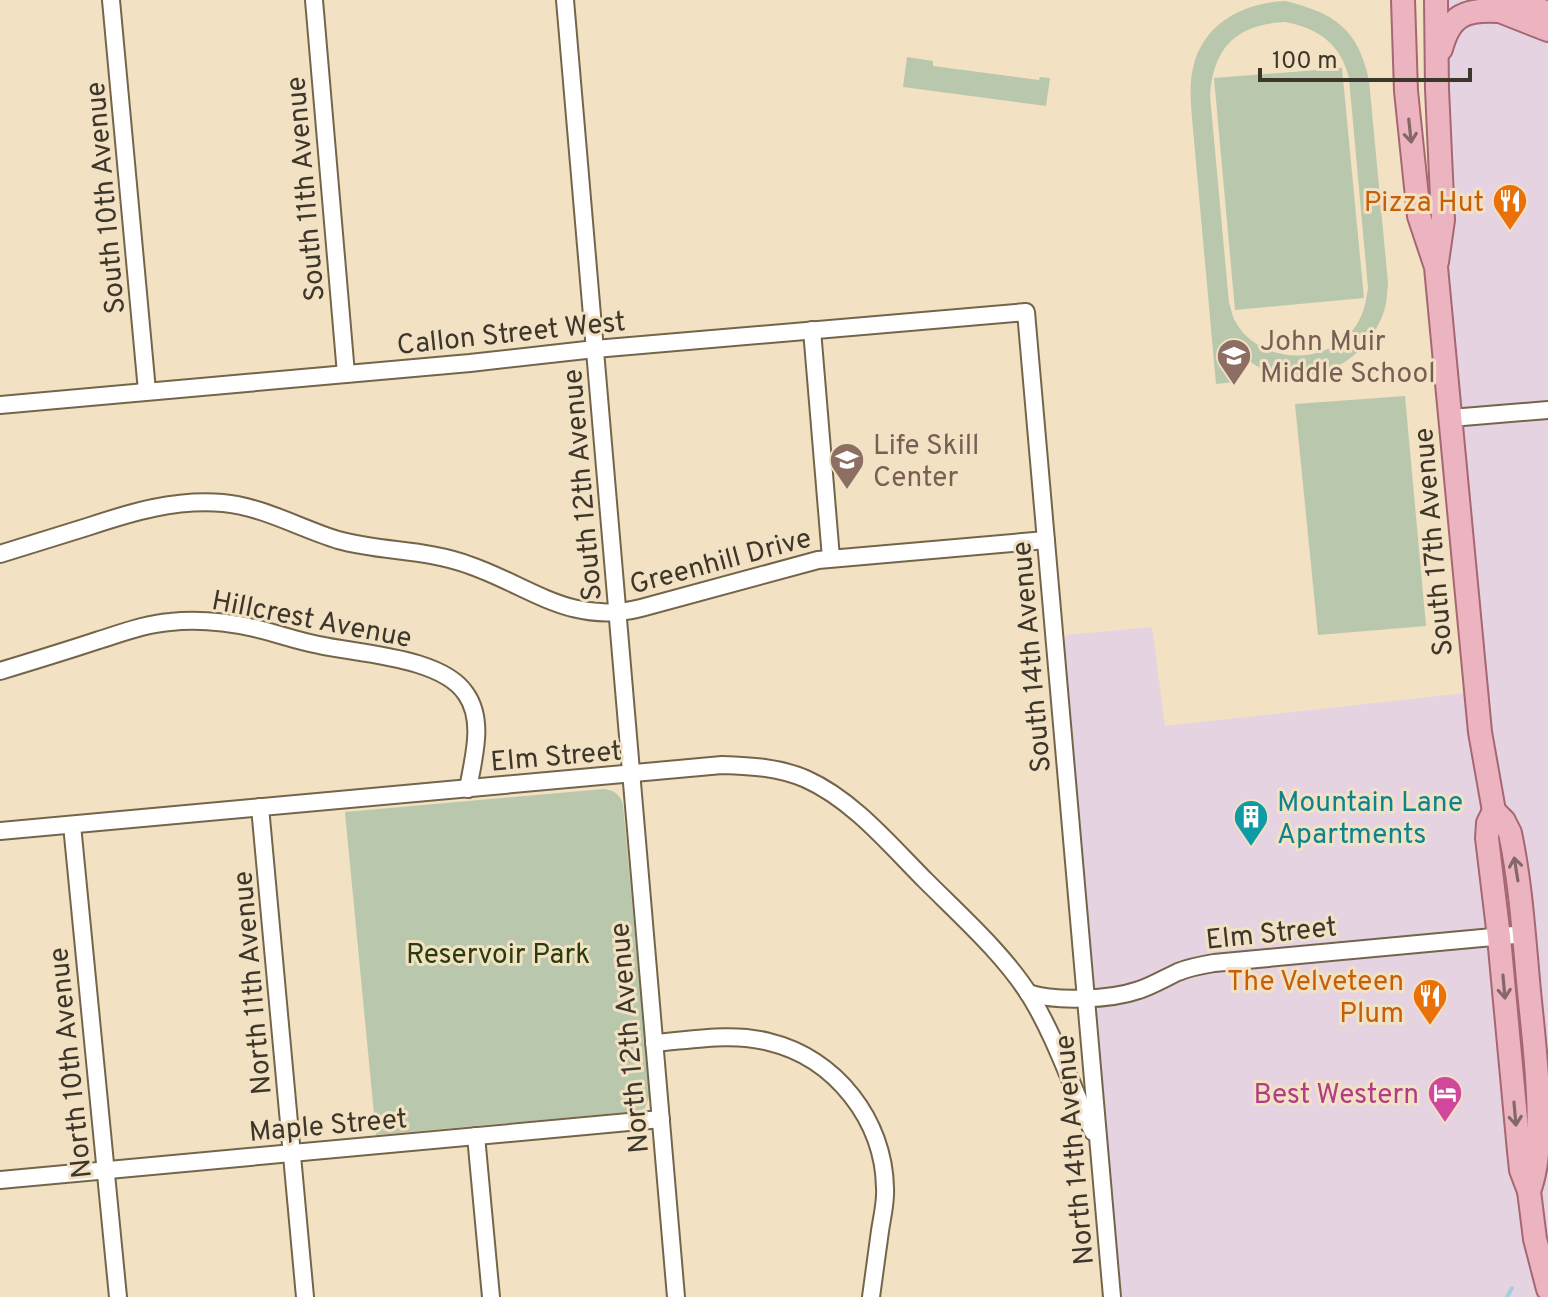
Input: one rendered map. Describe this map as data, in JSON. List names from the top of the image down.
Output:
{
  "streets": {
    "main road": ["South 17th Avenue"],
    "street": [
      "South 11th Avenue",
      "South 10th Avenue",
      "Callon Street West",
      "South 12th Avenue",
      "Greenhill Drive",
      "Hillcrest Avenue",
      "South 14th Avenue",
      "Elm Street",
      "North 11th Avenue",
      "North 12th Avenue",
      "North 10th Avenue",
      "Maple Street",
      "North 14th Avenue"
    ]
  },
  "crossings": [
    ["South 11th Avenue", "Callon Street West"],
    ["South 10th Avenue", "Callon Street West"],
    ["Callon Street West", "South 12th Avenue"],
    ["Callon Street West", "South 14th Avenue"],
    ["South 12th Avenue", "Greenhill Drive"],
    ["South 12th Avenue", "Elm Street"],
    ["South 12th Avenue", "North 12th Avenue"],
    ["South 17th Avenue", "Elm Street"],
    ["Greenhill Drive", "South 14th Avenue"],
    ["Hillcrest Avenue", "Elm Street"],
    ["South 14th Avenue", "Elm Street"],
    ["South 14th Avenue", "North 14th Avenue"],
    ["Elm Street", "North 11th Avenue"],
    ["Elm Street", "North 12th Avenue"],
    ["Elm Street", "North 10th Avenue"],
    ["Elm Street", "North 14th Avenue"],
    ["North 11th Avenue", "Maple Street"],
    ["North 12th Avenue", "Maple Street"],
    ["North 10th Avenue", "Maple Street"]
  ],
  "parks": ["Reservoir Park"],
  "places": {
    "restaurant": ["Pizza Hut", "The Velveteen Plum"],
    "school or university": ["John Muir Middle School", "Life Skill Center"],
    "building": ["Mountain Lane Apartments"],
    "hotel": ["Best Western"]
  },
  "scale_bar": "100 m"
}
